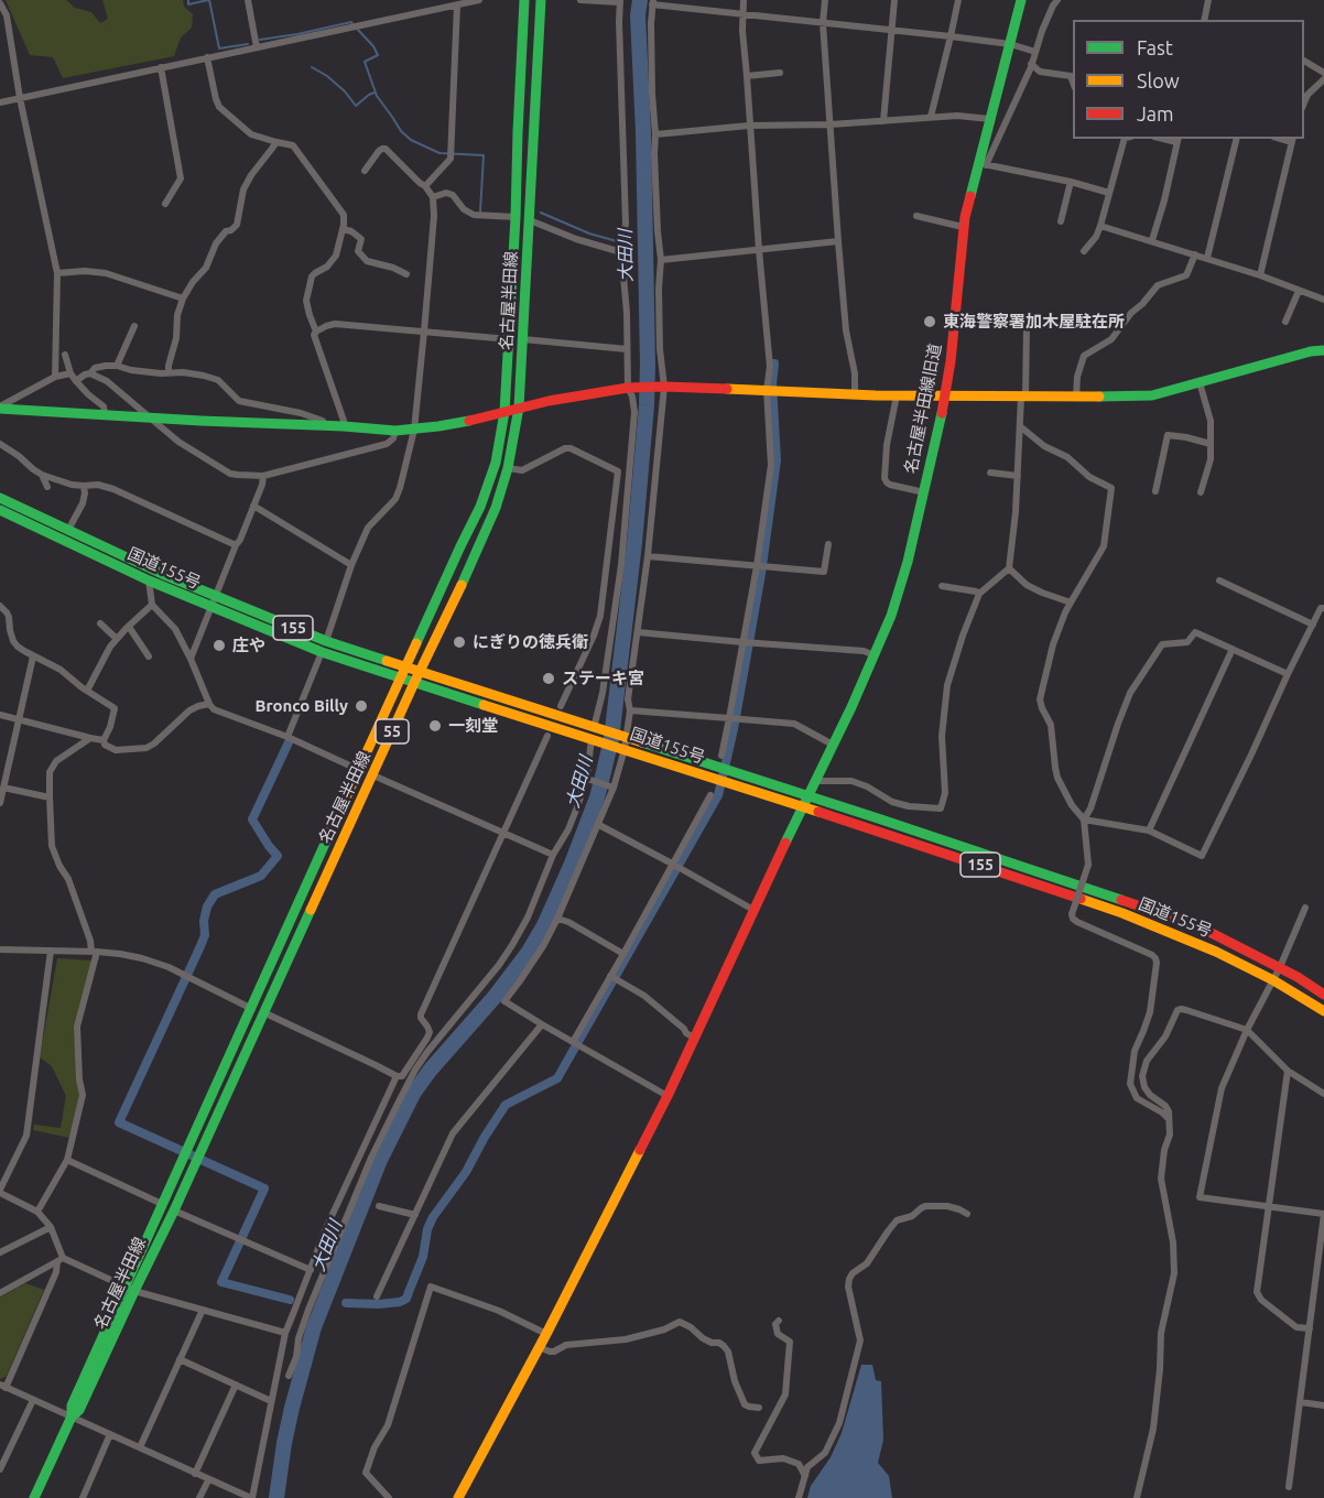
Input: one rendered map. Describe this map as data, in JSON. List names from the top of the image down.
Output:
{
  "streets": {
    "main road": [
      "名古屋半田線",
      "名古屋半田線旧道",
      "国道155号",
      "155",
      "55"
    ]
  },
  "crossings": [
    ["名古屋半田線", "国道155号"],
    ["名古屋半田線旧道", "国道155号"]
  ],
  "water": ["大田川"],
  "places": [
    "東海警察署加木屋駐在所",
    "にぎりの徳兵衛",
    "庄や",
    "ステーキ宮",
    "Bronco Billy",
    "一刻堂"
  ],
  "legend": ["Fast", "Slow", "Jam"]
}
